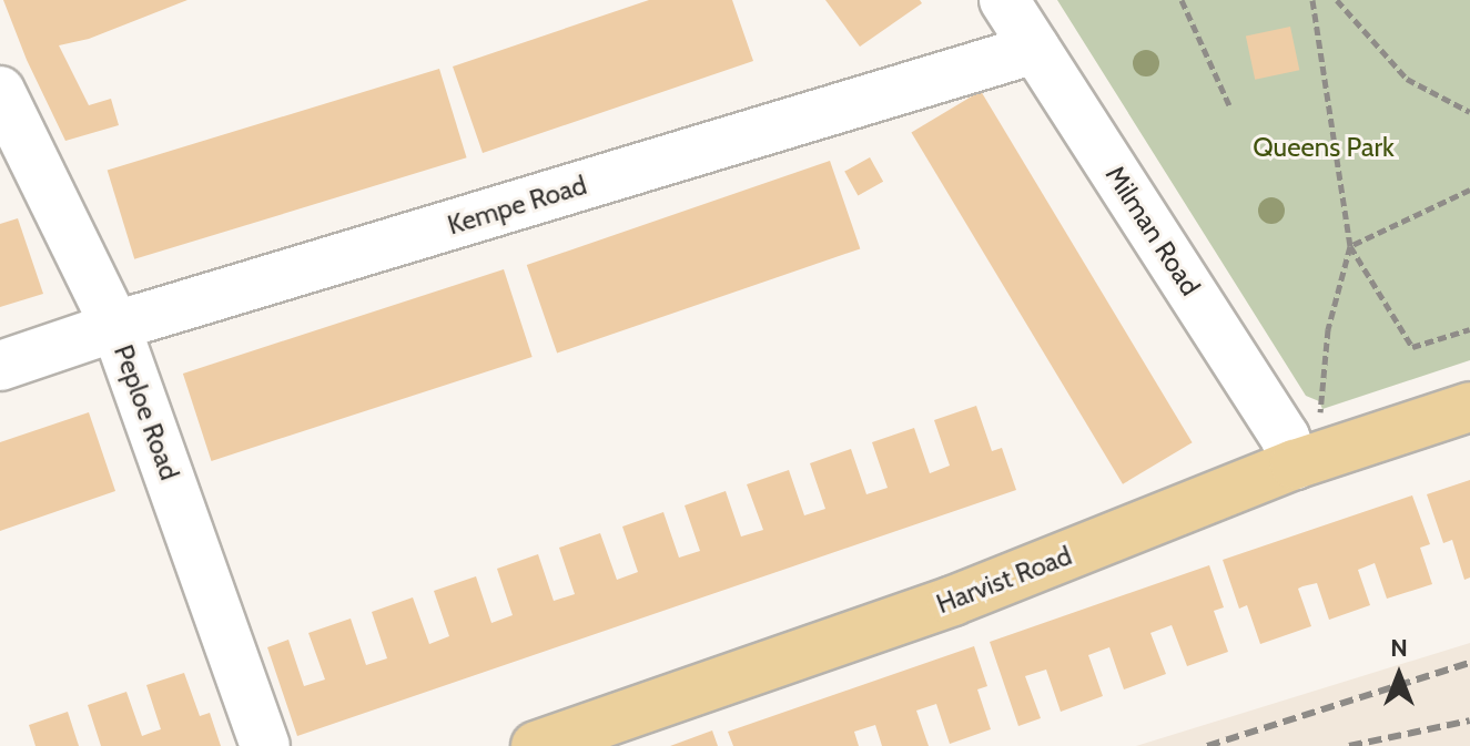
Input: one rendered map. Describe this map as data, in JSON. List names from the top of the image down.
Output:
{
  "streets": {
    "main road": ["Harvist Road"],
    "street": ["Kempe Road", "Milman Road", "Peploe Road"]
  },
  "crossings": [
    ["Kempe Road", "Milman Road"],
    ["Kempe Road", "Peploe Road"],
    ["Milman Road", "Harvist Road"]
  ],
  "parks": ["Queens Park"],
  "north": "top"
}
